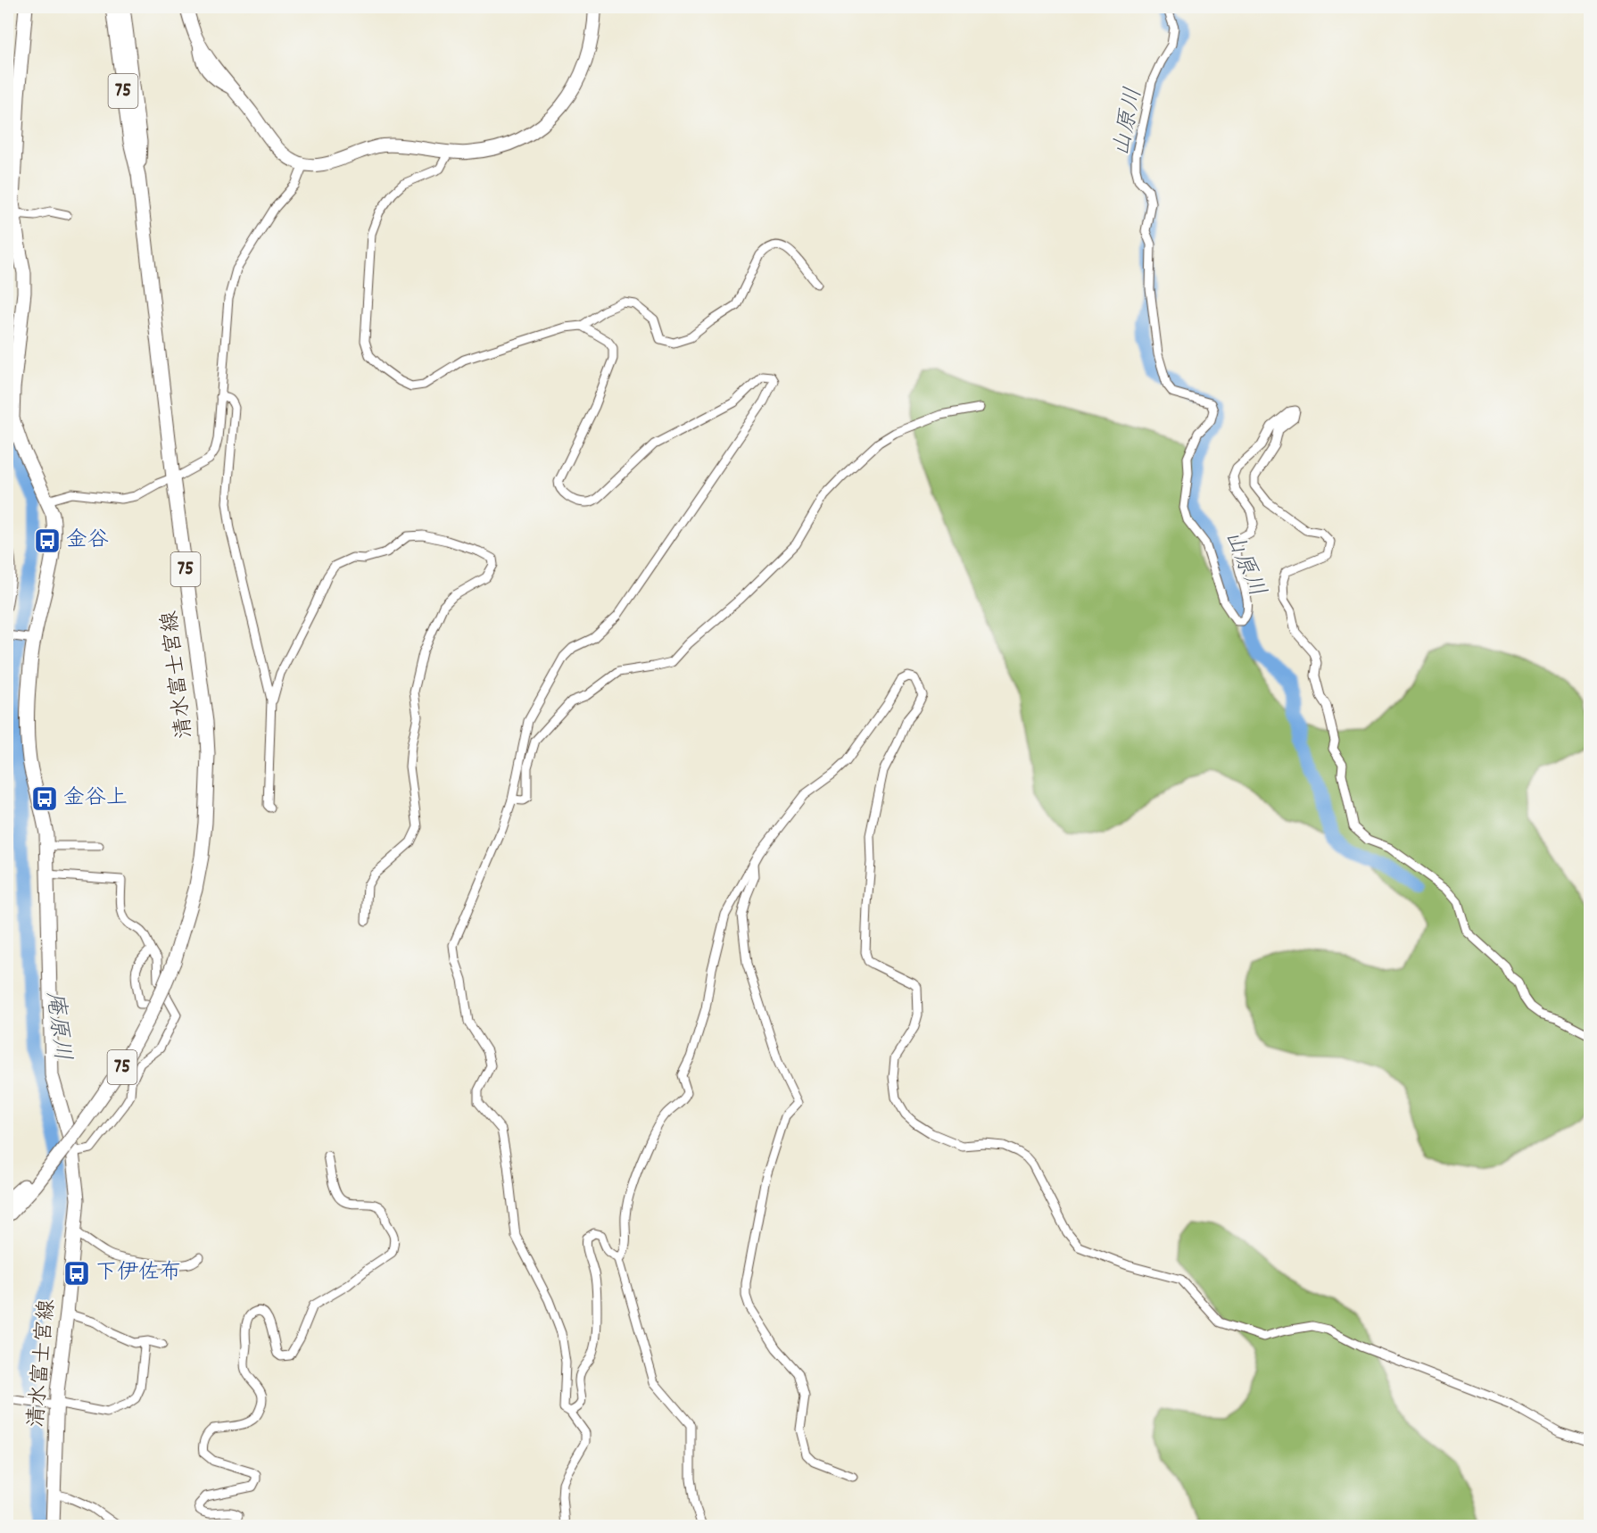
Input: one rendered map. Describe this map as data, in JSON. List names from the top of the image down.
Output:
{
  "streets": {
    "main road": ["75", "清水富士宮線"]
  },
  "water": ["山原川", "庵原川"],
  "places": {
    "bus stop": ["金谷", "金谷上", "下伊佐布"]
  }
}
